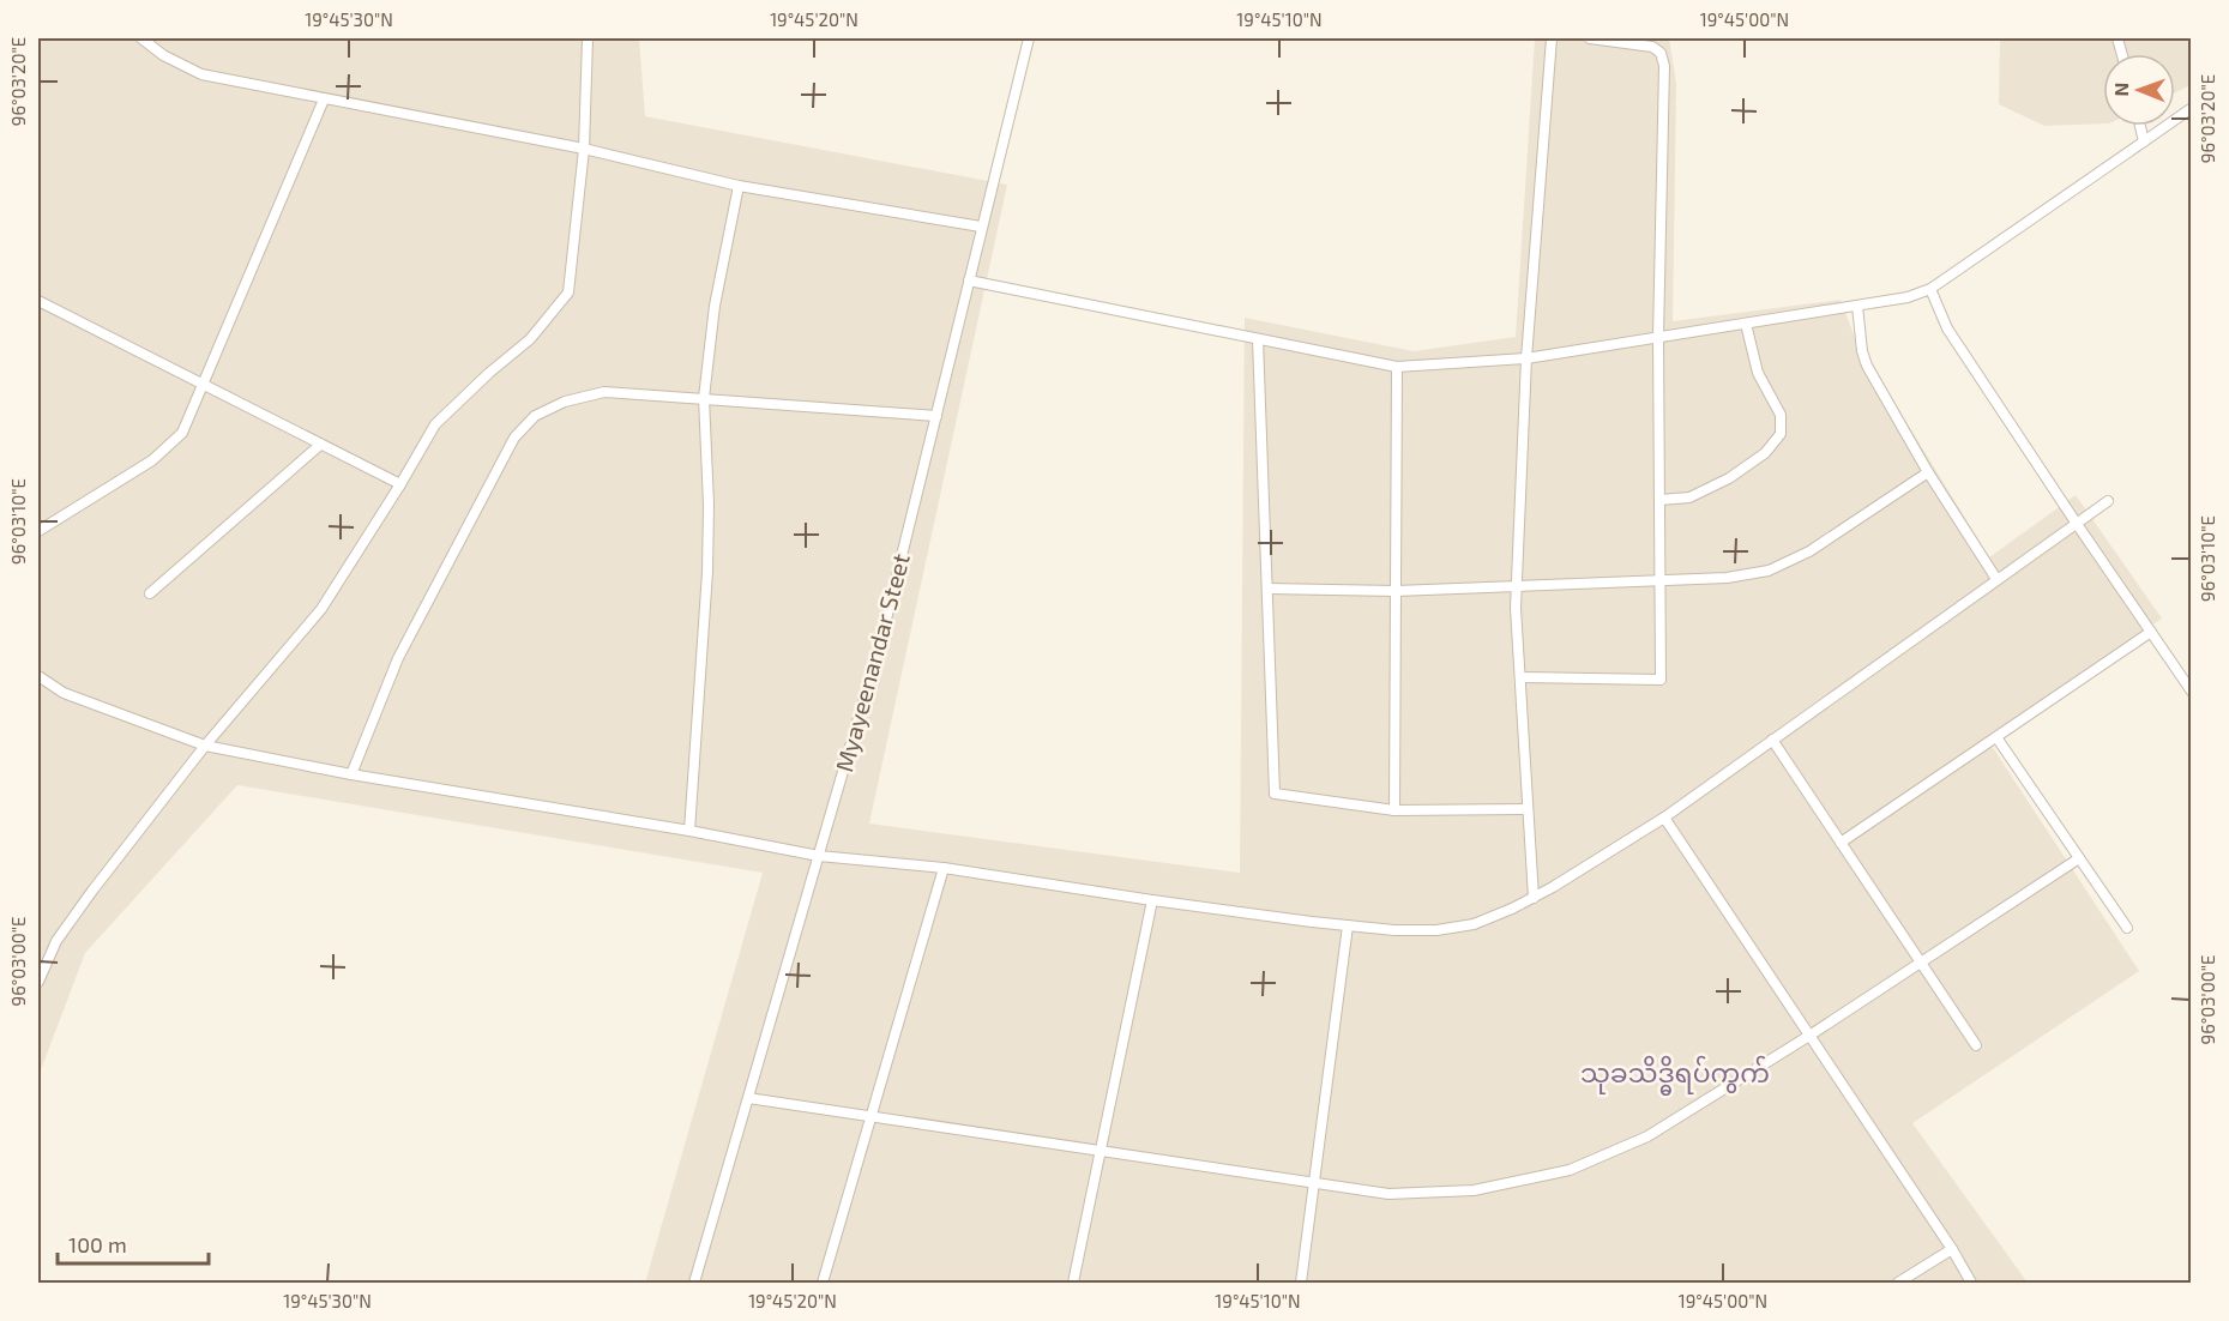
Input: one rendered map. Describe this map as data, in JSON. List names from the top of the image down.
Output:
{
  "streets": {
    "street": ["Myayeenandar Steet"]
  },
  "districts": ["သုခသိဒ္ဓိရပ်ကွက်"],
  "scale_bar": "100 m",
  "north": "left",
  "coordinates": [
    "19°45'30\"N",
    "19°45'20\"N",
    "19°45'10\"N",
    "19°45'00\"N",
    "96°03'20\"E",
    "96°03'10\"E",
    "96°03'00\"E"
  ]
}
